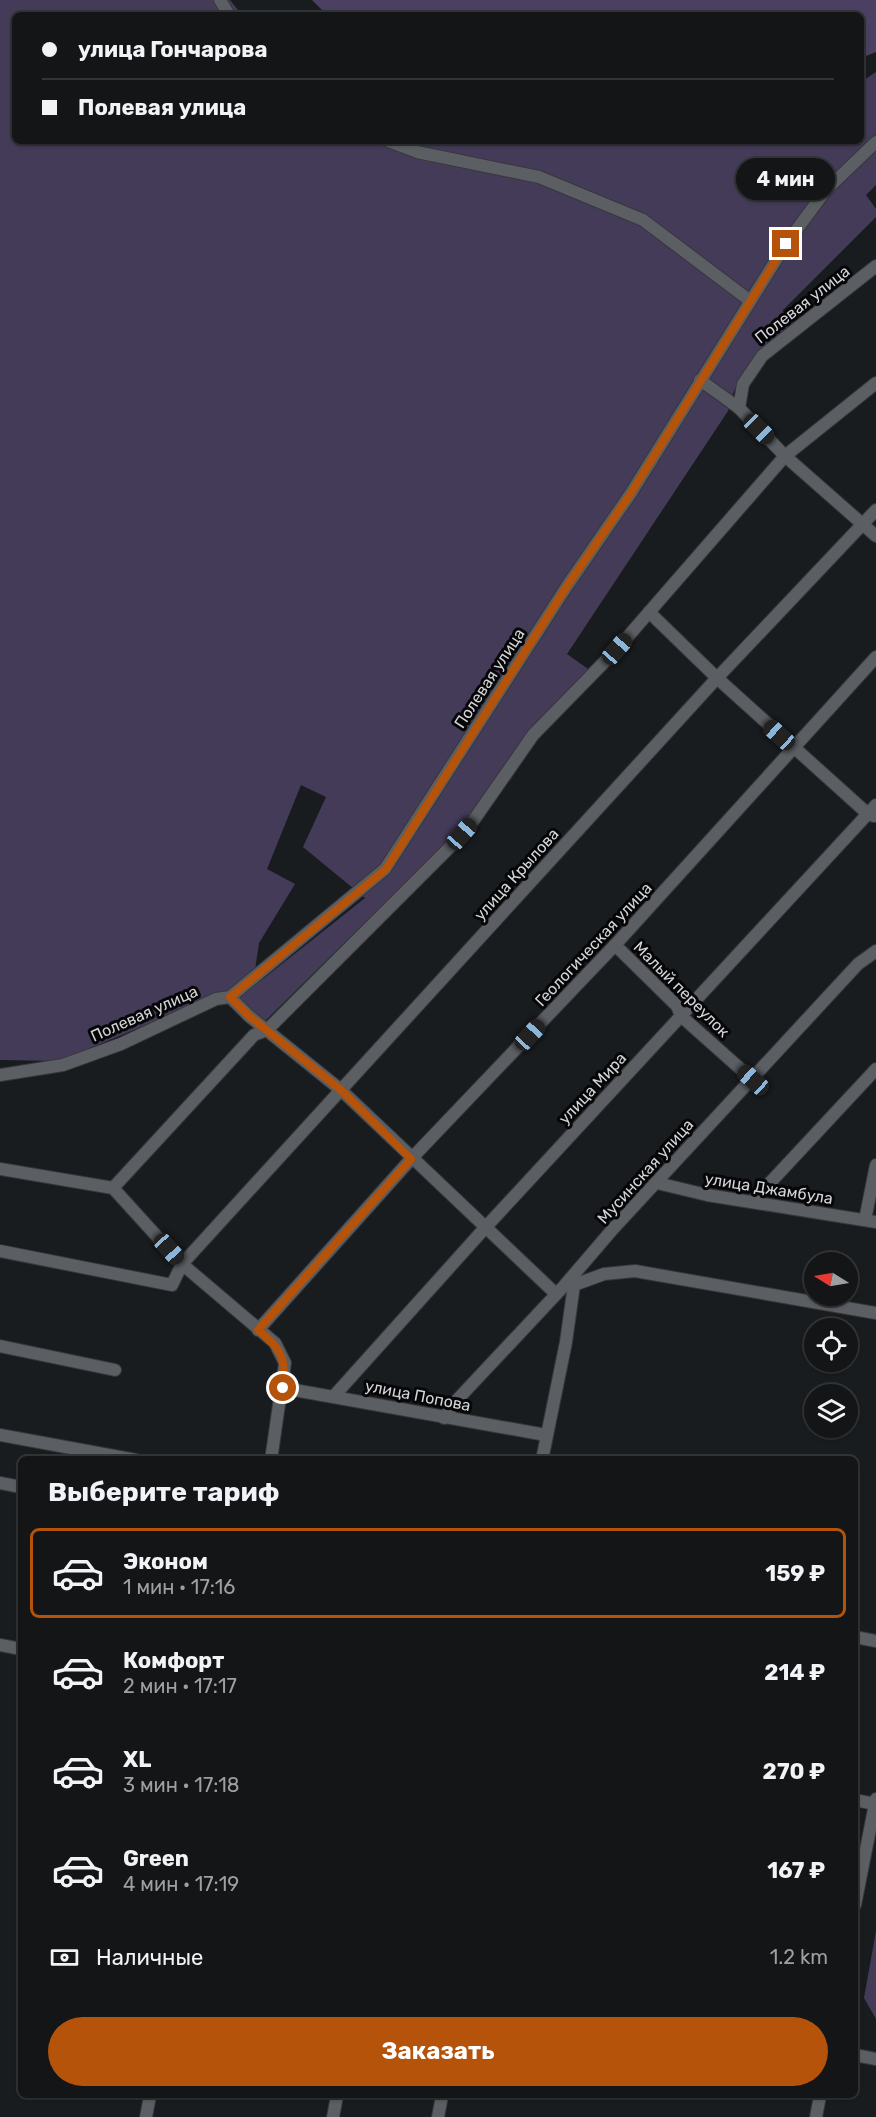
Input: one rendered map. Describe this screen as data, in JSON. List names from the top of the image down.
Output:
{
  "streets": {
    "street": [
      "Полевая улица",
      "улица Крылова",
      "Геологическая улица",
      "Малый переулок",
      "улица Мира",
      "Мусинская улица",
      "улица Джамбула",
      "улица Попова"
    ]
  },
  "crossings": [
    ["Геологическая улица", "Малый переулок"],
    ["Малый переулок", "улица Мира"],
    ["Малый переулок", "Мусинская улица"],
    ["улица Мира", "улица Попова"],
    ["Мусинская улица", "улица Джамбула"],
    ["Мусинская улица", "улица Попова"]
  ],
  "north": "left",
  "page": {
    "banner": ["улица Гончарова", "Полевая улица"],
    "bubble": "4 мин",
    "heading": "Выберите тариф",
    "list": [
      {
        "name": "Эконом",
        "note": "1 мин · 17:16",
        "value": "159 ₽"
      },
      {
        "name": "Комфорт",
        "note": "2 мин · 17:17",
        "value": "214 ₽"
      },
      {
        "name": "XL",
        "note": "3 мин · 17:18",
        "value": "270 ₽"
      },
      {
        "name": "Green",
        "note": "4 мин · 17:19",
        "value": "167 ₽"
      }
    ],
    "pay": ["Наличные", "1.2 km"],
    "buttons": "Заказать"
  }
}
